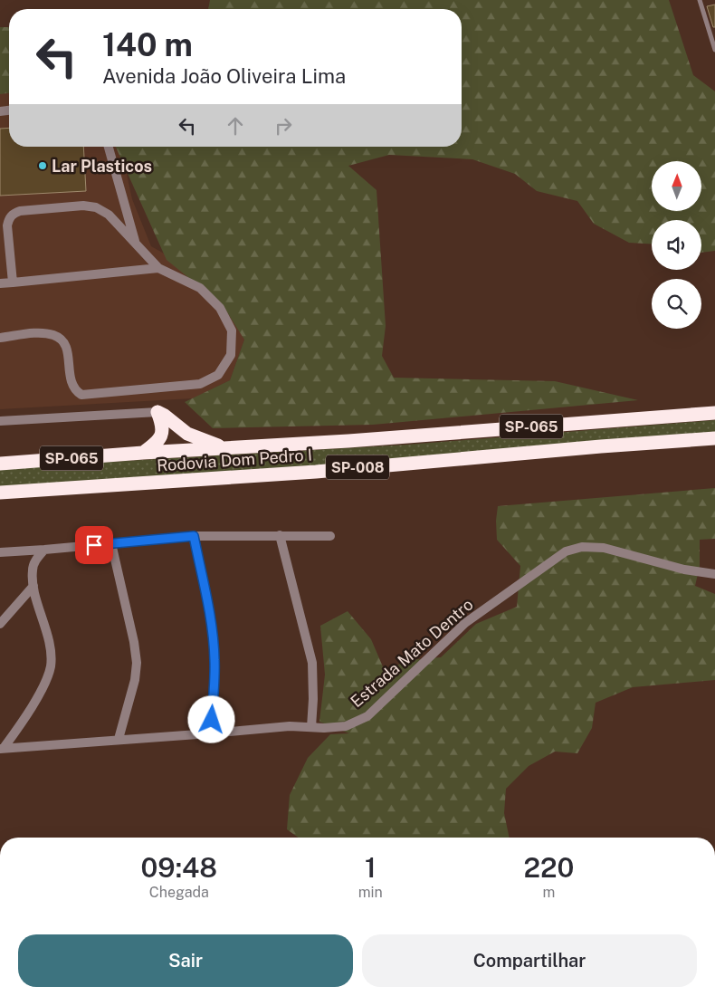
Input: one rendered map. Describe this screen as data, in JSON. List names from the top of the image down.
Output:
{
  "streets": {
    "highway": ["SP-065", "Rodovia Dom Pedro I", "SP-008"],
    "street": ["Estrada Mato Dentro"]
  },
  "places": ["Lar Plasticos"],
  "north": "top",
  "page": {
    "turn": ["140 m", "Avenida João Oliveira Lima"],
    "eta": [
      "09:48",
      "Chegada",
      "1",
      "min",
      "220",
      "m"
    ],
    "buttons": ["Sair", "Compartilhar"]
  }
}
